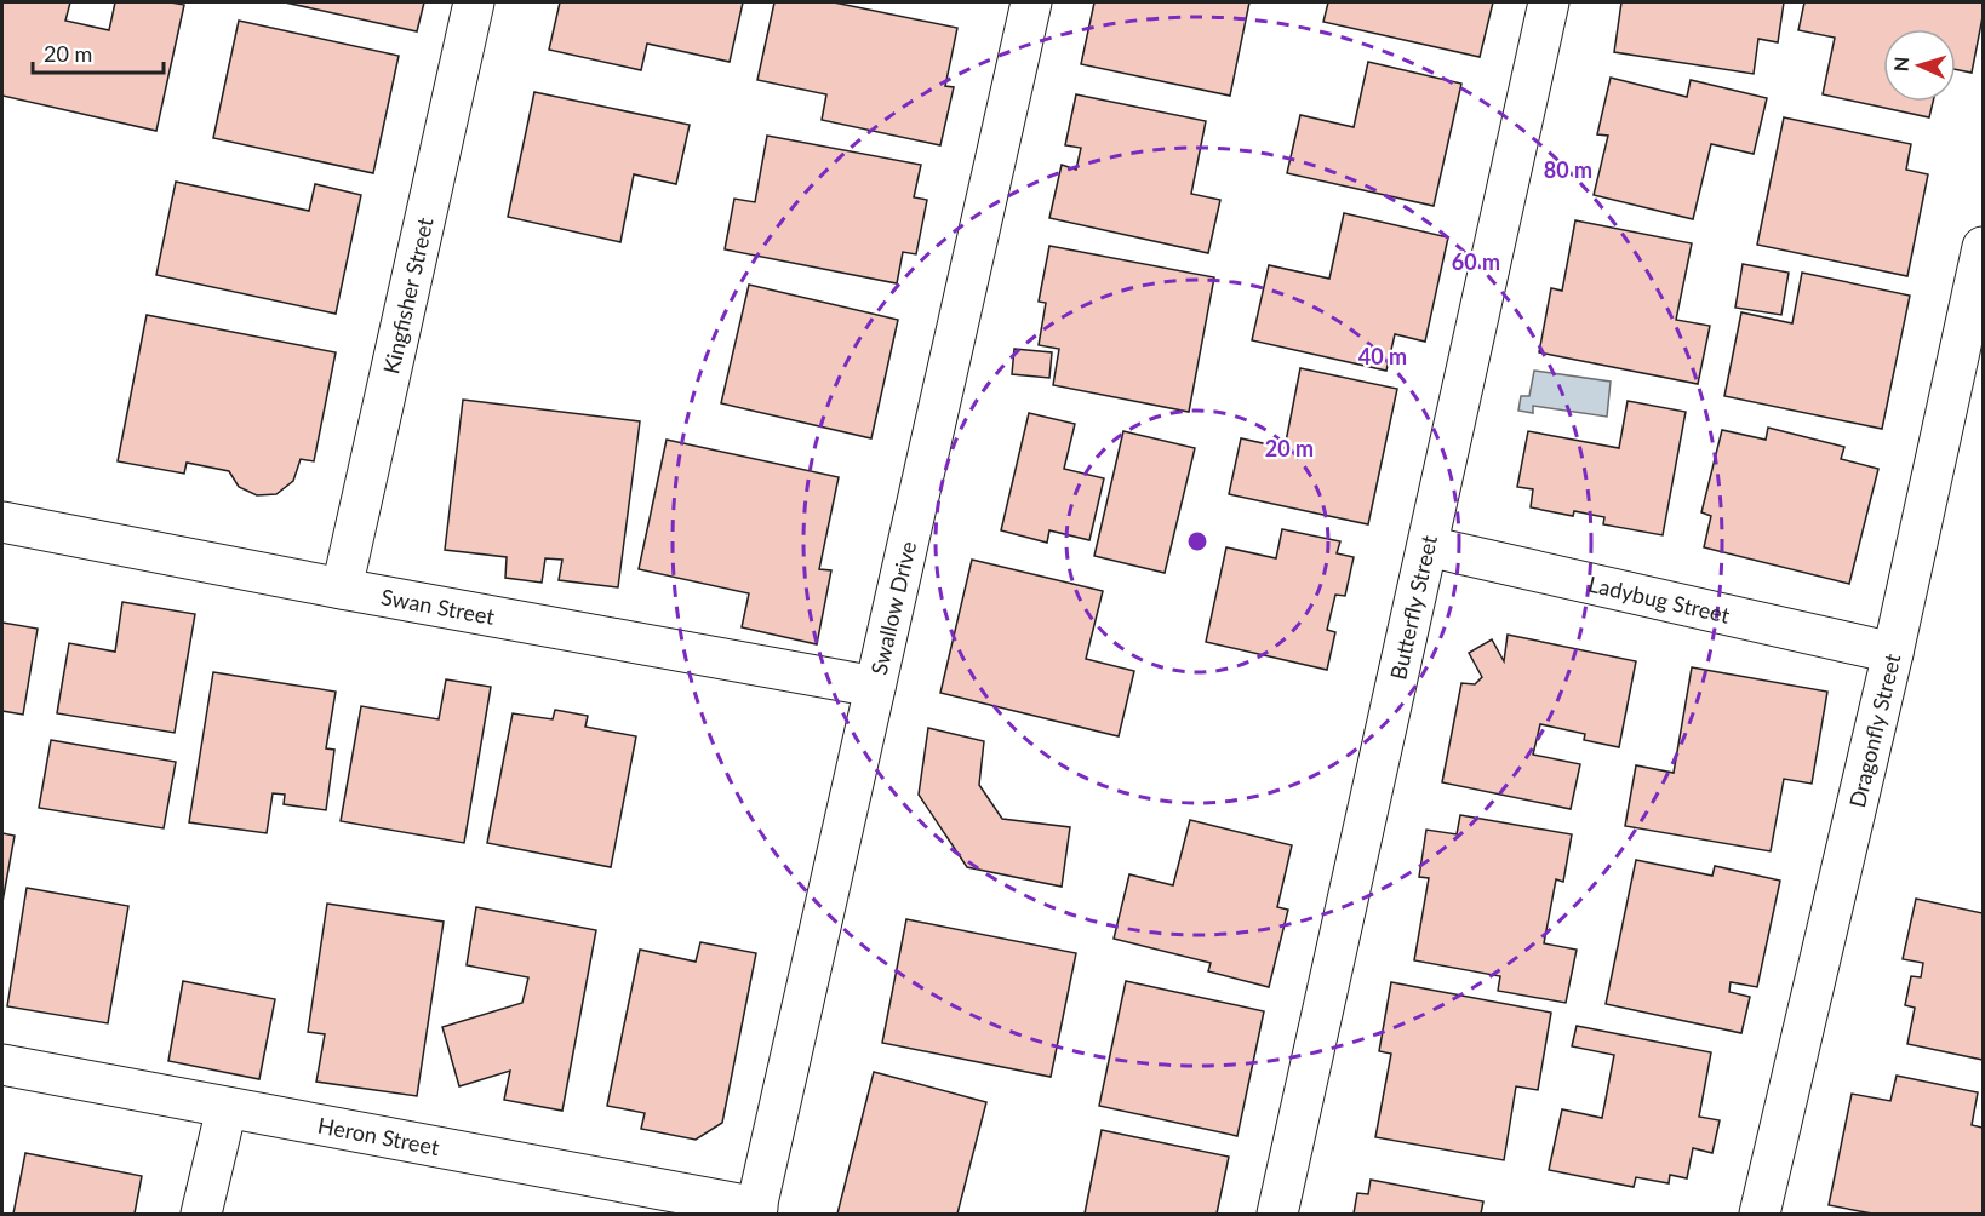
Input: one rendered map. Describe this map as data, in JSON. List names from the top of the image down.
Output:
{
  "streets": {
    "street": [
      "Kingfisher Street",
      "Ladybug Street",
      "Swan Street",
      "Swallow Drive",
      "Butterfly Street",
      "Dragonfly Street",
      "Heron Street"
    ]
  },
  "crossings": [
    ["Kingfisher Street", "Swan Street"],
    ["Ladybug Street", "Butterfly Street"],
    ["Ladybug Street", "Dragonfly Street"],
    ["Swan Street", "Swallow Drive"],
    ["Swallow Drive", "Heron Street"]
  ],
  "scale_bar": "20 m",
  "north": "left",
  "rings": [
    "80 m",
    "60 m",
    "40 m",
    "20 m"
  ]
}
